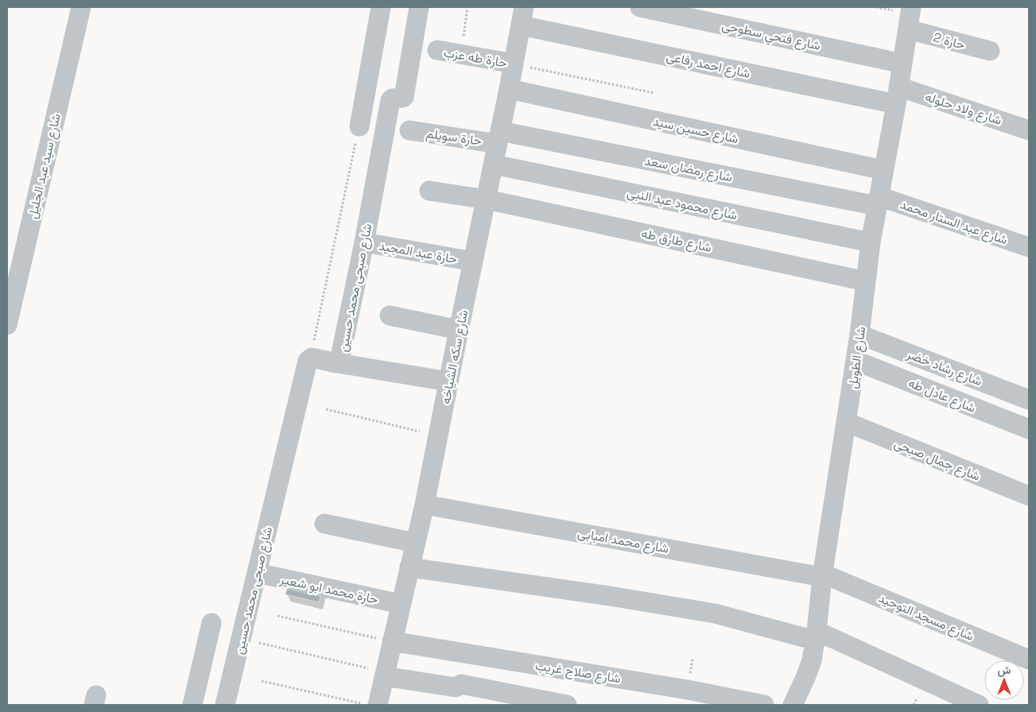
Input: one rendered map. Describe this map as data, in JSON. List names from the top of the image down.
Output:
{
  "streets": {
    "street": [
      "شارع فتحي سطوحى",
      "حارة 2",
      "حارة طه عزب",
      "شارع احمد رفاعى",
      "شارع ولاد حلوله",
      "شارع حسين سيد",
      "حارة سويلم",
      "شارع سيد عبد الجليل",
      "شارع رمضان سعد",
      "شارع محمود عبد النبى",
      "شارع عبد الستار محمد",
      "شارع طارق طه",
      "حارة عبد المجيد",
      "شارع صبحى محمد حسين",
      "شارع سكه الشياخه",
      "شارع الطويل",
      "شارع رشاد خضر",
      "شارع عادل طه",
      "شارع جمال صبحى",
      "شارع محمد امبابى",
      "حارة محمد ابو شعير",
      "شارع مسجد التوحيد",
      "شارع صلاح غريب"
    ]
  },
  "crossings": [
    ["شارع فتحي سطوحى", "شارع الطويل"],
    ["حارة 2", "شارع الطويل"],
    ["حارة طه عزب", "شارع سكه الشياخه"],
    ["شارع احمد رفاعى", "شارع ولاد حلوله"],
    ["شارع احمد رفاعى", "شارع سكه الشياخه"],
    ["شارع احمد رفاعى", "شارع الطويل"],
    ["شارع ولاد حلوله", "شارع الطويل"],
    ["شارع حسين سيد", "شارع سكه الشياخه"],
    ["شارع حسين سيد", "شارع الطويل"],
    ["حارة سويلم", "شارع رمضان سعد"],
    ["حارة سويلم", "شارع سكه الشياخه"],
    ["شارع رمضان سعد", "شارع عبد الستار محمد"],
    ["شارع رمضان سعد", "شارع سكه الشياخه"],
    ["شارع رمضان سعد", "شارع الطويل"],
    ["شارع محمود عبد النبى", "شارع سكه الشياخه"],
    ["شارع محمود عبد النبى", "شارع الطويل"],
    ["شارع عبد الستار محمد", "شارع الطويل"],
    ["شارع طارق طه", "شارع سكه الشياخه"],
    ["شارع طارق طه", "شارع الطويل"],
    ["حارة عبد المجيد", "شارع صبحى محمد حسين"],
    ["حارة عبد المجيد", "شارع سكه الشياخه"],
    ["شارع صبحى محمد حسين", "حارة محمد ابو شعير"],
    ["شارع سكه الشياخه", "شارع محمد امبابى"],
    ["شارع سكه الشياخه", "حارة محمد ابو شعير"],
    ["شارع سكه الشياخه", "شارع صلاح غريب"],
    ["شارع الطويل", "شارع رشاد خضر"],
    ["شارع الطويل", "شارع عادل طه"],
    ["شارع الطويل", "شارع جمال صبحى"],
    ["شارع الطويل", "شارع محمد امبابى"],
    ["شارع الطويل", "شارع مسجد التوحيد"],
    ["شارع محمد امبابى", "شارع مسجد التوحيد"]
  ],
  "north": "top"
}
